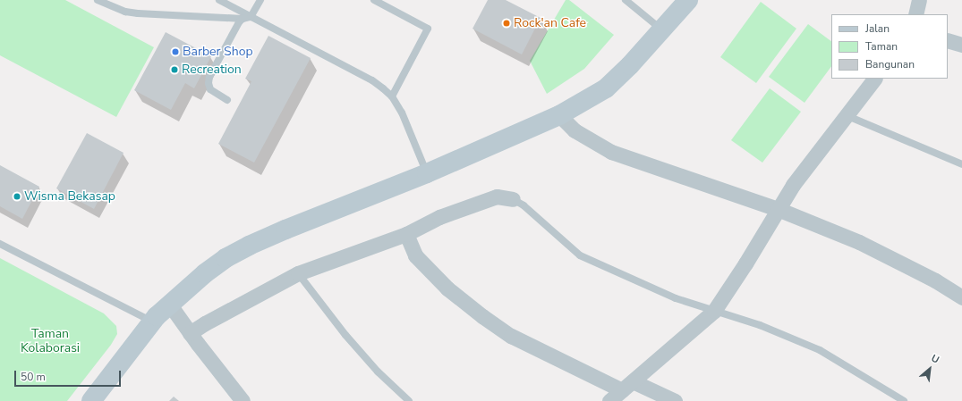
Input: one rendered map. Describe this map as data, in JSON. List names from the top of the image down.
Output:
{
  "parks": ["Taman Kolaborasi"],
  "places": [
    "Rock'an Cafe",
    "Barber Shop",
    "Recreation",
    "Wisma Bekasap"
  ],
  "legend": ["Jalan", "Taman", "Bangunan"],
  "scale_bar": "50 m",
  "north": "top right"
}
